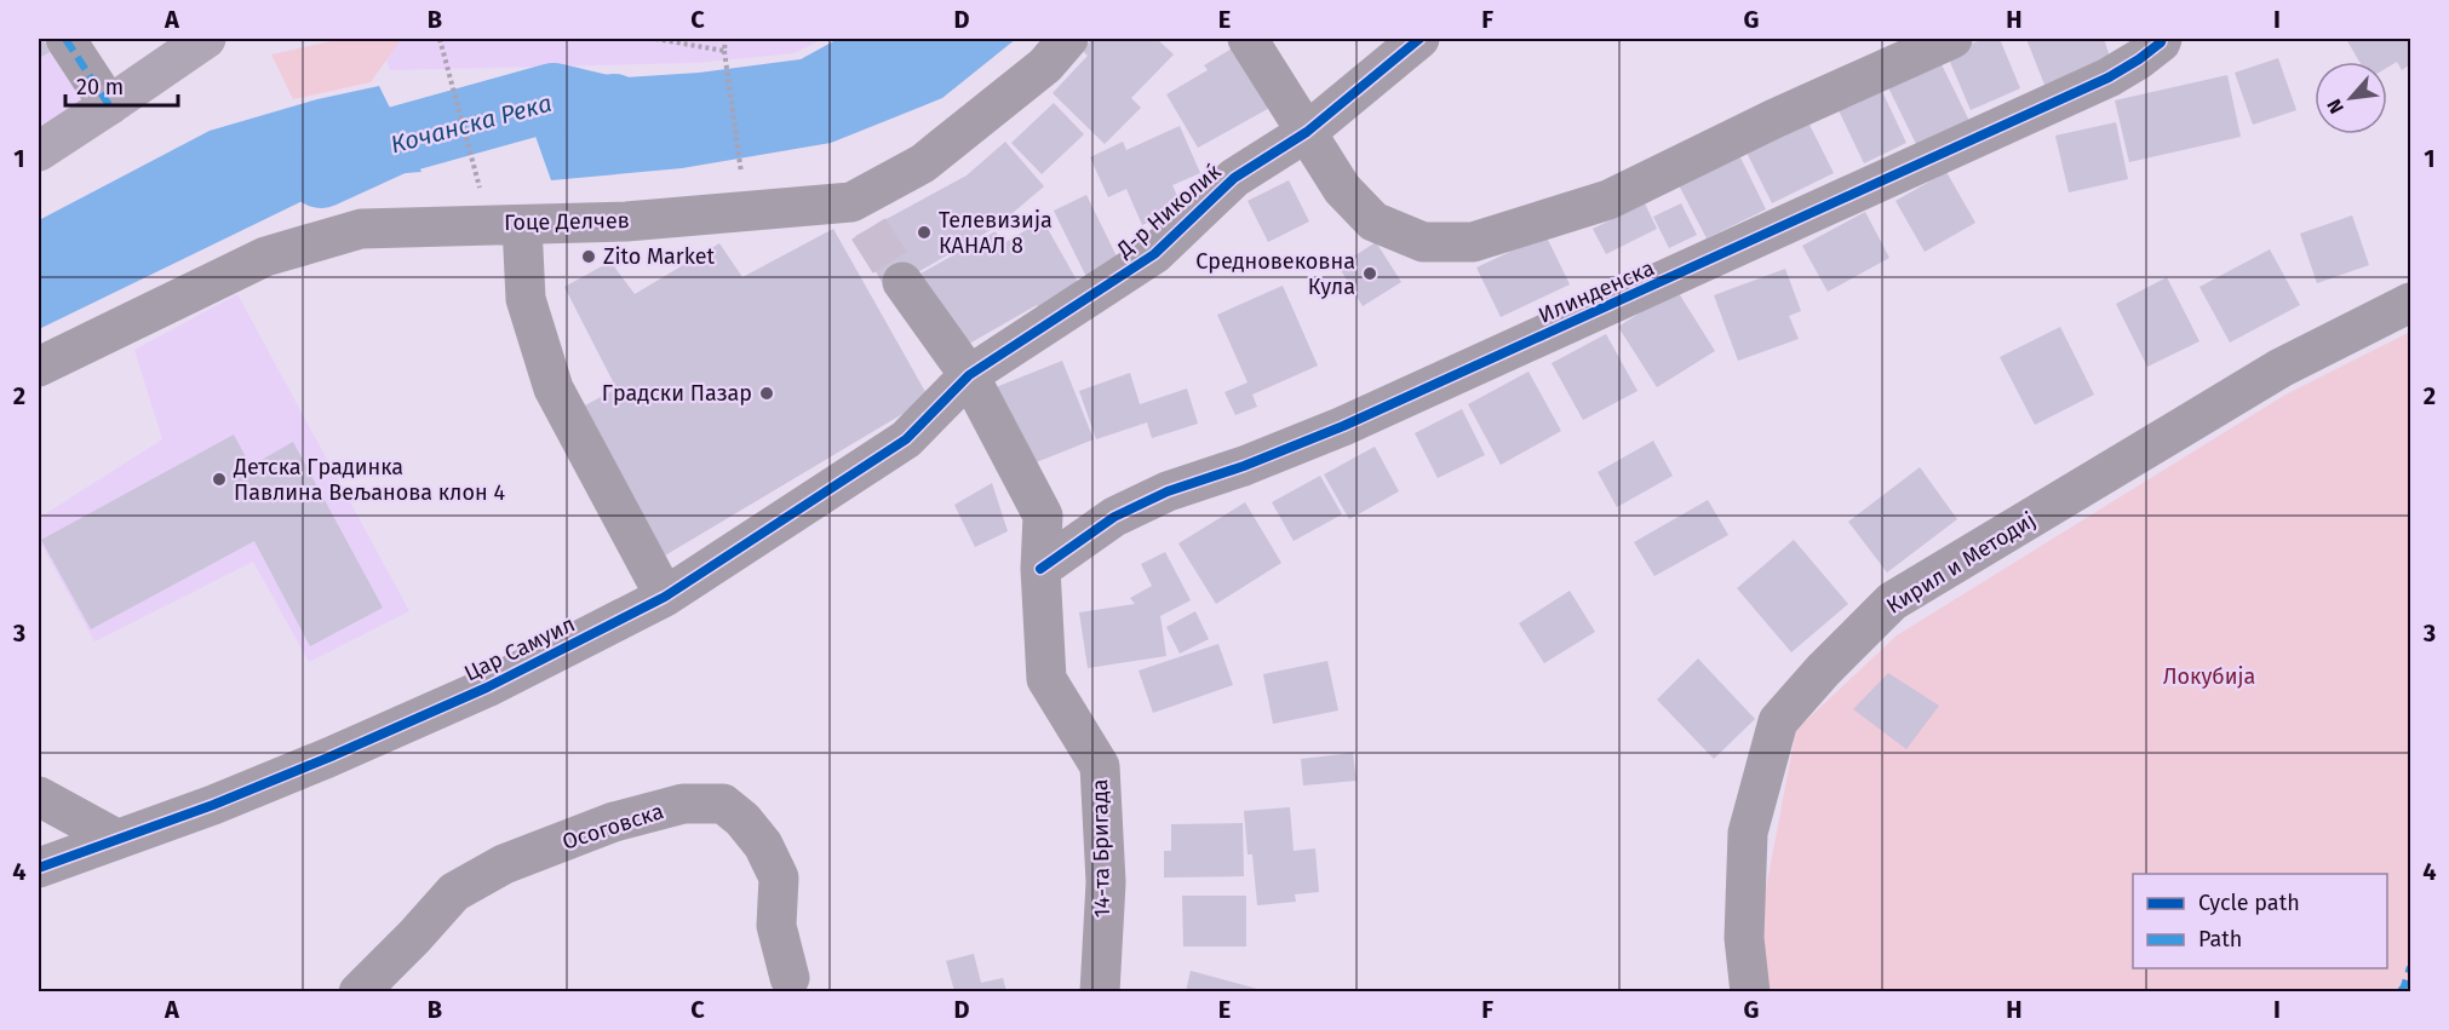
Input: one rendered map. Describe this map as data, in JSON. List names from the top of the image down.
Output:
{
  "streets": {
    "street": [
      "Д-р Николиќ",
      "Гоце Делчев",
      "Илинденска",
      "Кирил и Методиј",
      "Цар Самуил",
      "Осоговска",
      "14-та Бригада"
    ]
  },
  "crossings": [
    ["Д-р Николиќ", "Цар Самуил"],
    ["Д-р Николиќ", "14-та Бригада"],
    ["Илинденска", "14-та Бригада"],
    ["Цар Самуил", "14-та Бригада"]
  ],
  "water": ["Кочанска Река"],
  "parks": ["Локубија"],
  "places": [
    "Телевизија КАНАЛ 8",
    "Zito Market",
    "Средновековна Кула",
    "Градски Пазар",
    "Детска Градинка Павлина Вељанова клон 4"
  ],
  "legend": ["Cycle path", "Path"],
  "scale_bar": "20 m",
  "north": "bottom left",
  "grid": {
    "columns": [
      "A",
      "B",
      "C",
      "D",
      "E",
      "F",
      "G",
      "H",
      "I"
    ],
    "rows": [
      "1",
      "2",
      "3",
      "4"
    ]
  }
}
